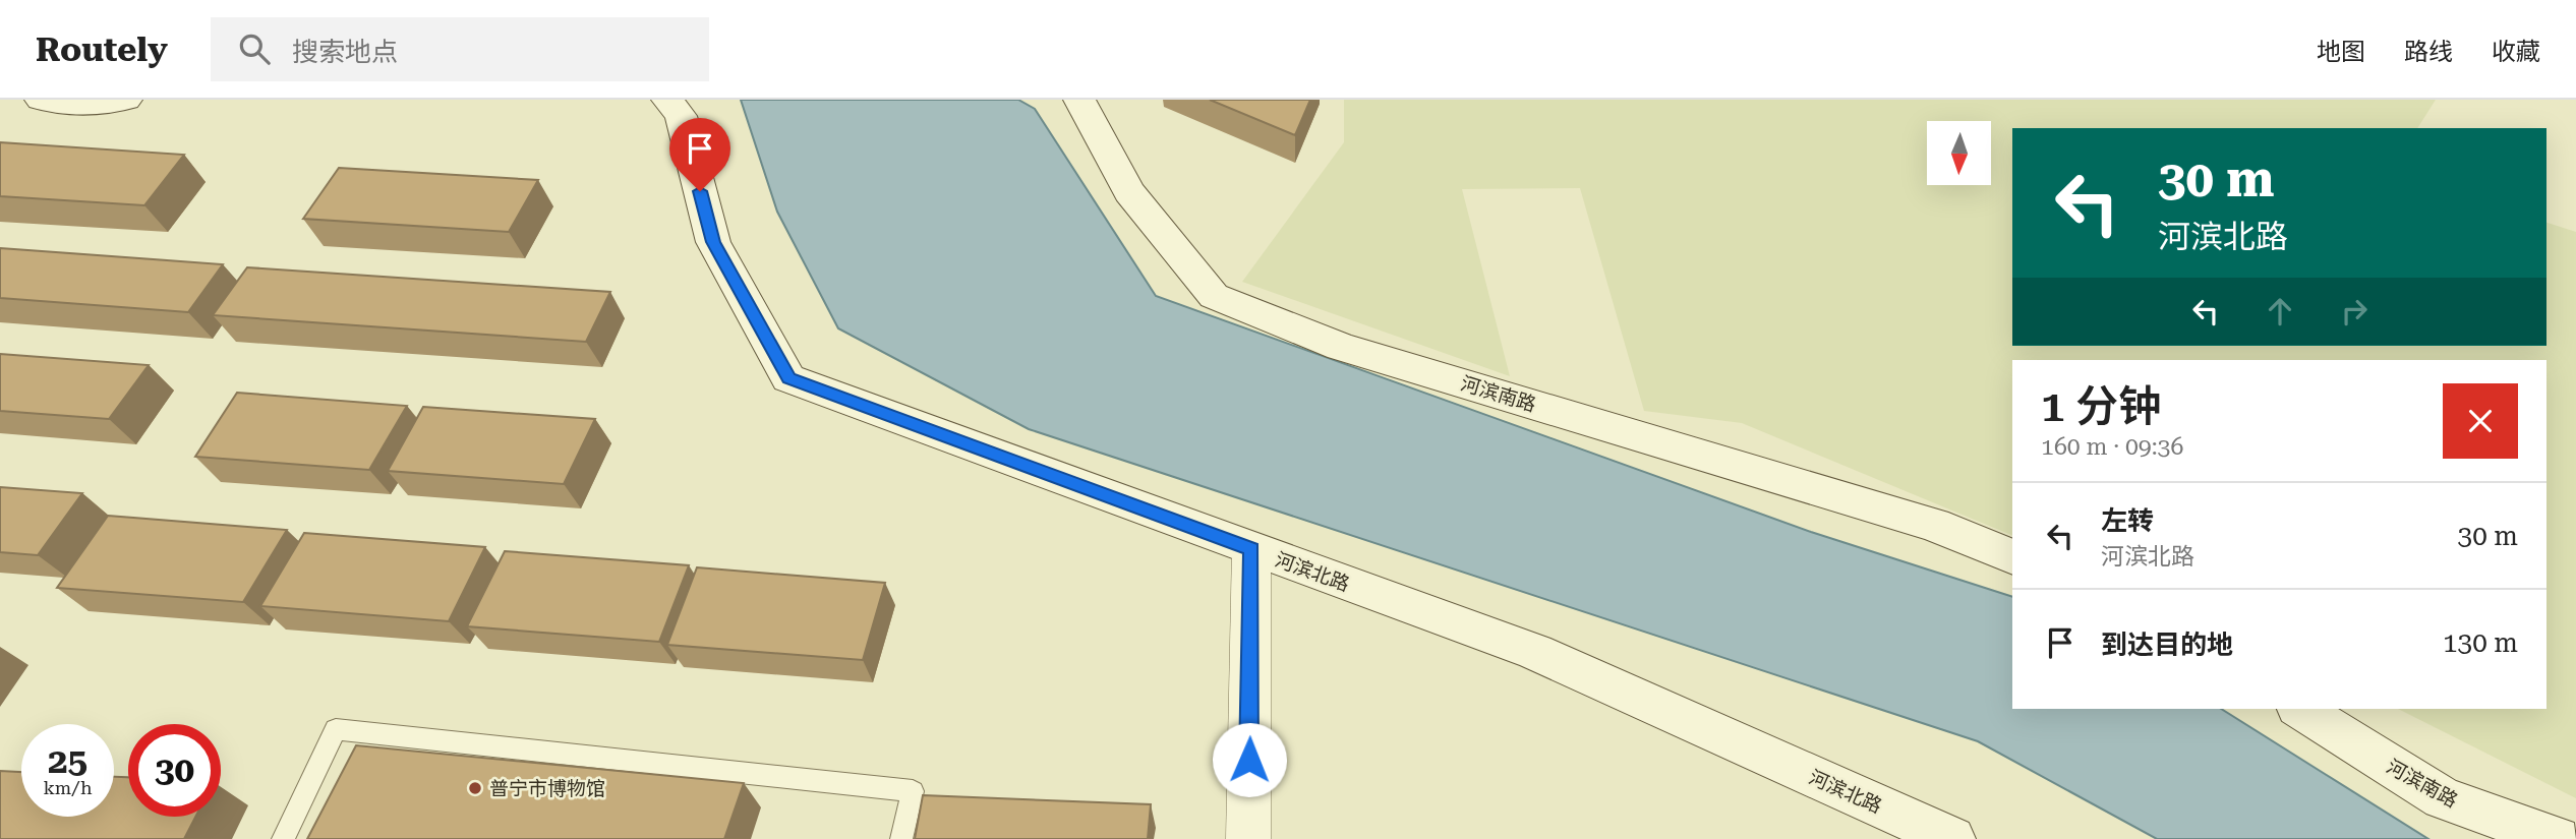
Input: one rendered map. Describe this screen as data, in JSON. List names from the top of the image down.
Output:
{
  "streets": {
    "main road": ["河滨南路", "河滨北路"]
  },
  "places": ["普宁市博物馆"],
  "north": "bottom",
  "page": {
    "header": "Routely",
    "search": "搜索地点",
    "nav": ["地图", "路线", "收藏"],
    "turn": ["30 m", "河滨北路"],
    "heading": ["1 分钟", "160 m · 09:36"],
    "list": [
      {
        "name": "左转",
        "note": "河滨北路",
        "value": "30 m"
      },
      {
        "name": "到达目的地",
        "value": "130 m"
      }
    ],
    "speed": "25 km/h",
    "limit": "30"
  }
}
